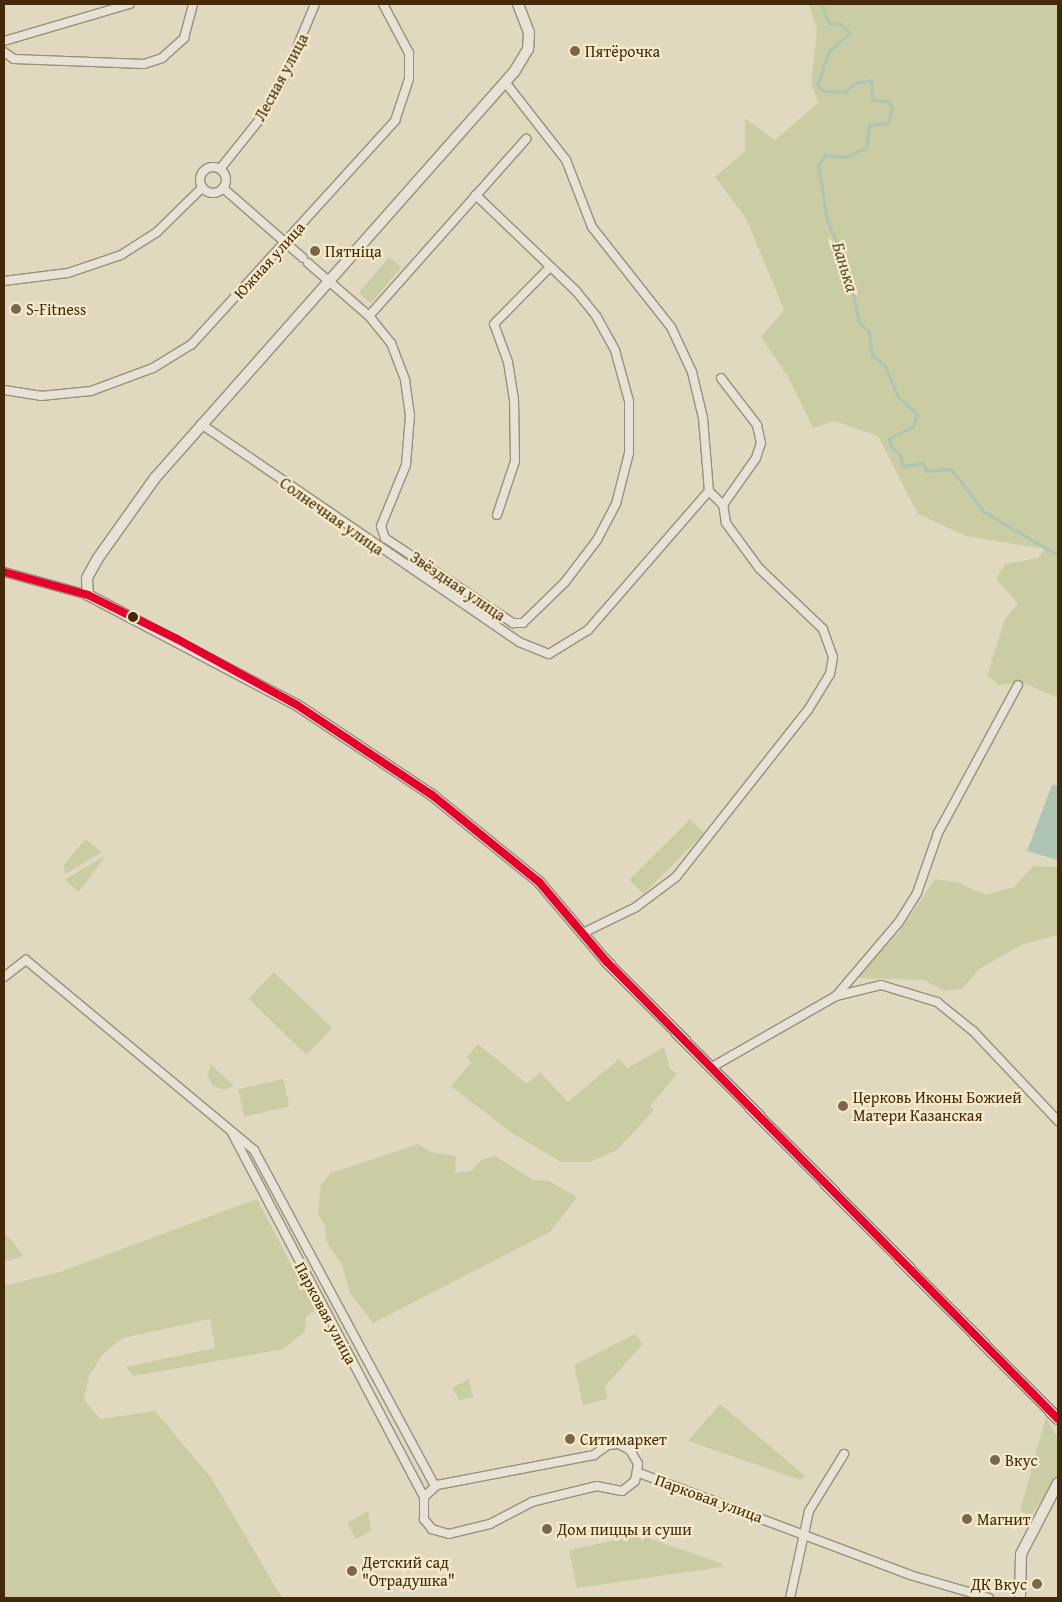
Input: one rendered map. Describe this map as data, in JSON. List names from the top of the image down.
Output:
{
  "streets": {
    "street": [
      "Лесная улица",
      "Южная улица",
      "Солнечная улица",
      "Звёздная улица",
      "Парковая улица"
    ]
  },
  "water": ["Банька"],
  "places": [
    "Пятёрочка",
    "Пятнiца",
    "S-Fitness",
    "Церковь Иконы Божией Матери Казанская",
    "Ситимаркет",
    "Вкус",
    "Магнит",
    "Дом пиццы и суши",
    "Детский сад \"Отрадушка\"",
    "ДК Вкус"
  ]
}
